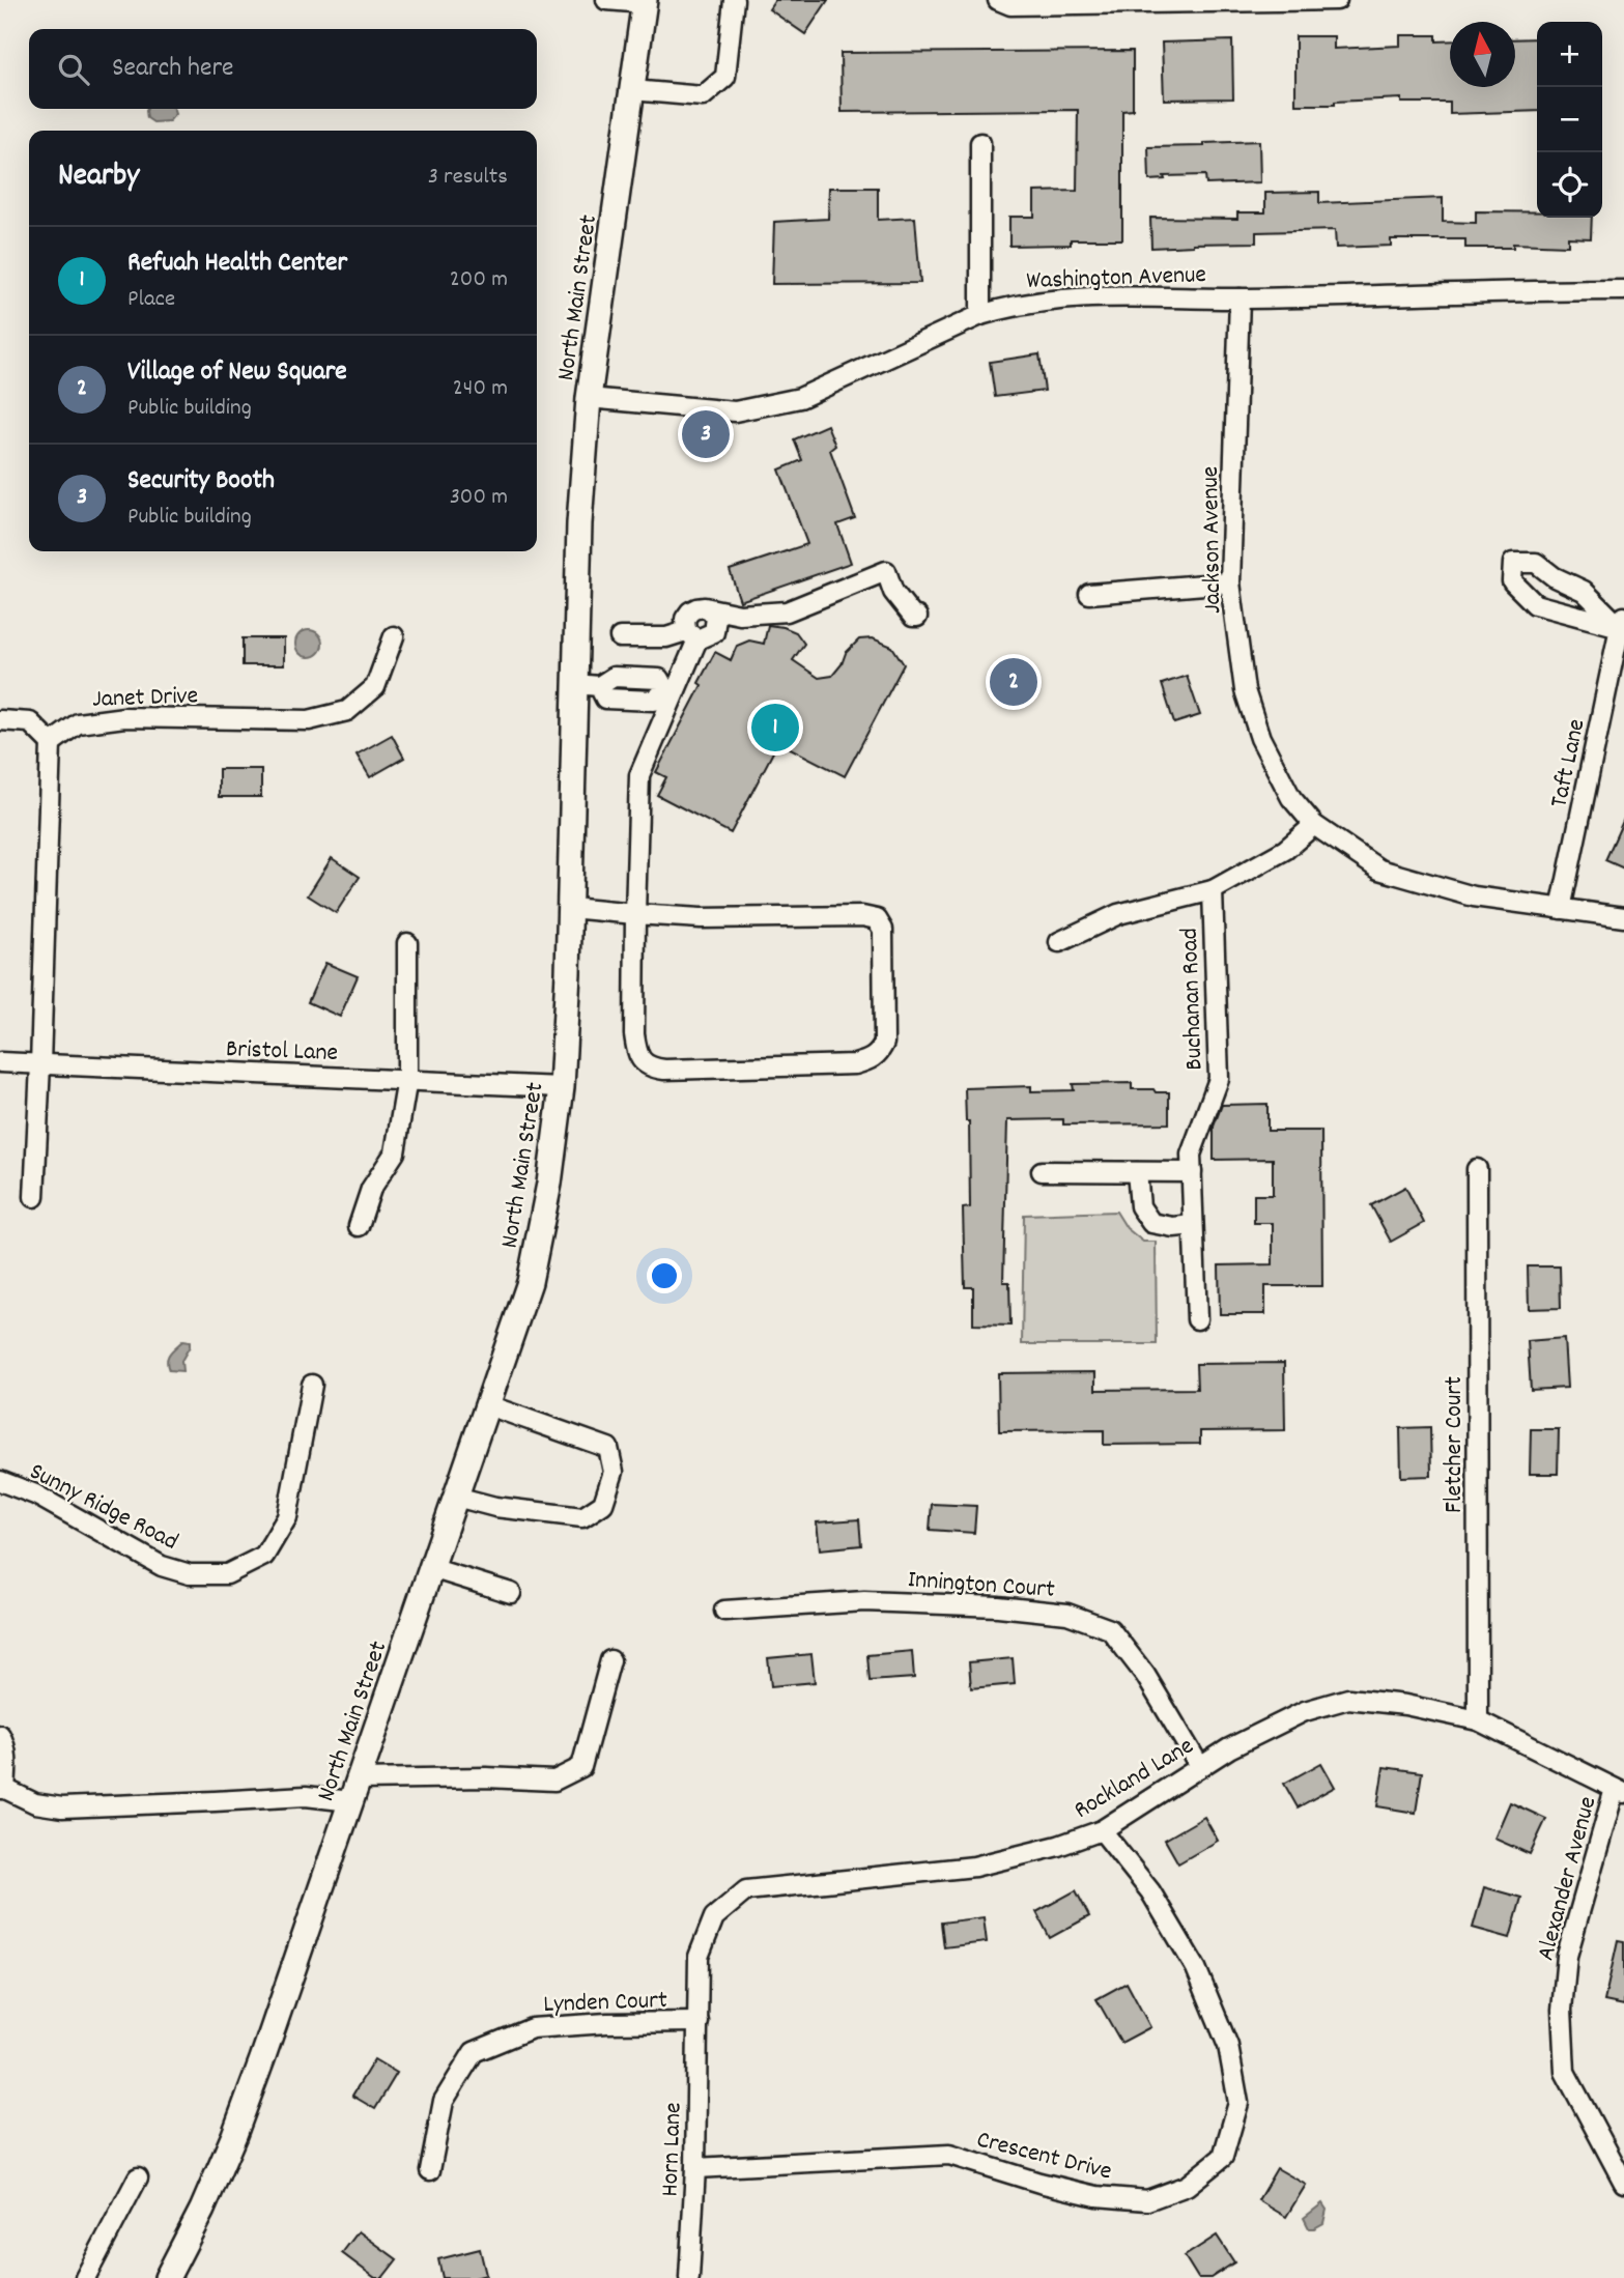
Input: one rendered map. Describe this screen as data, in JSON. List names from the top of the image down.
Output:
{
  "streets": {
    "main road": ["North Main Street"],
    "street": [
      "Washington Avenue",
      "Jackson Avenue",
      "Janet Drive",
      "Taft Lane",
      "Buchanan Road",
      "Bristol Lane",
      "Fletcher Court",
      "Sunny Ridge Road",
      "Innington Court",
      "Rockland Lane",
      "Alexander Avenue",
      "Lynden Court",
      "Horn Lane",
      "Crescent Drive"
    ]
  },
  "crossings": [
    ["Washington Avenue", "North Main Street"],
    ["Washington Avenue", "Jackson Avenue"],
    ["North Main Street", "Bristol Lane"],
    ["Jackson Avenue", "Taft Lane"],
    ["Fletcher Court", "Rockland Lane"],
    ["Innington Court", "Rockland Lane"],
    ["Rockland Lane", "Alexander Avenue"],
    ["Rockland Lane", "Lynden Court"],
    ["Rockland Lane", "Horn Lane"],
    ["Rockland Lane", "Crescent Drive"],
    ["Lynden Court", "Horn Lane"],
    ["Horn Lane", "Crescent Drive"]
  ],
  "north": "top",
  "page": {
    "map_buttons": ["+", "−"],
    "search": "Search here",
    "heading": ["Nearby", "3 results"],
    "list": [
      {
        "mark": "1",
        "name": "Refuah Health Center",
        "note": "Place",
        "value": "200 m"
      },
      {
        "mark": "2",
        "name": "Village of New Square",
        "note": "Public building",
        "value": "240 m"
      },
      {
        "mark": "3",
        "name": "Security Booth",
        "note": "Public building",
        "value": "300 m"
      }
    ],
    "pins": ["3", "2", "1"]
  }
}
